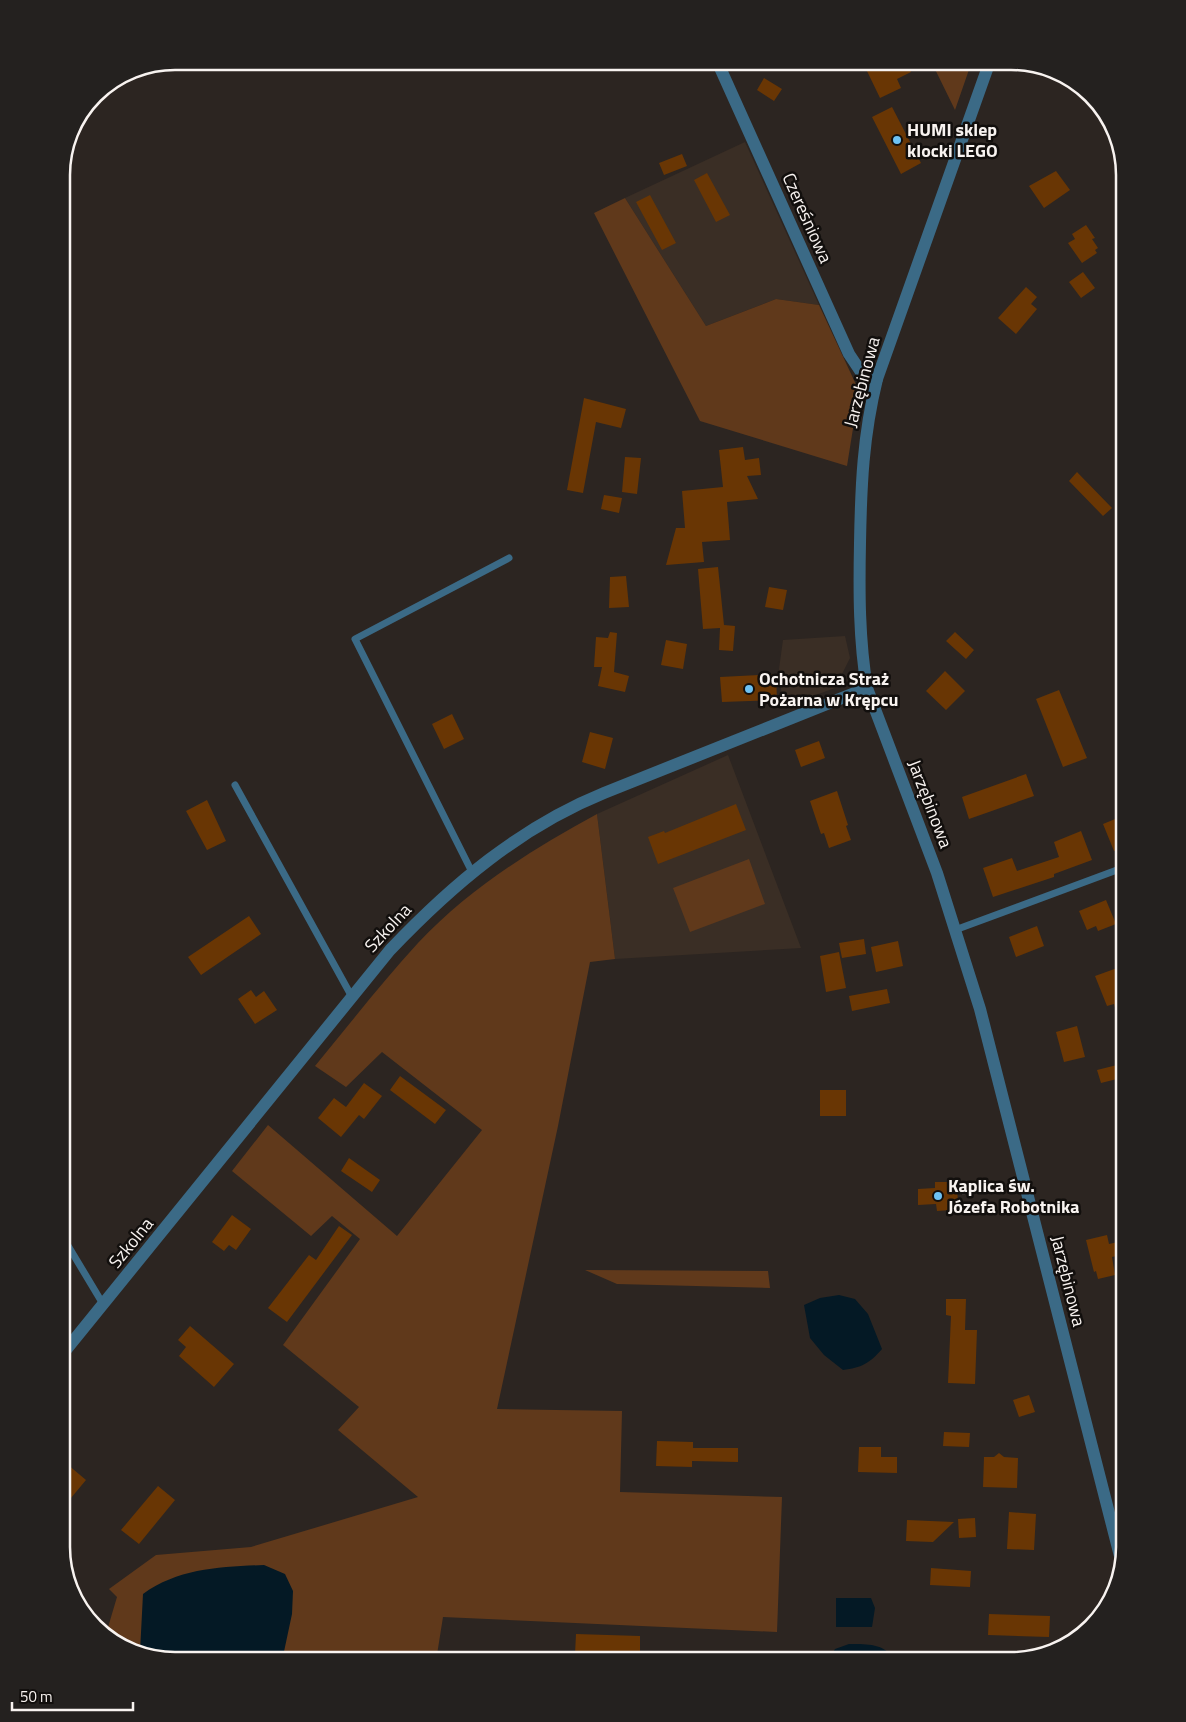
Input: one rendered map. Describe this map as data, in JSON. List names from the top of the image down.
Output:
{
  "streets": {
    "street": ["Czereśniowa", "Jarzębinowa", "Szkolna"]
  },
  "crossings": [
    ["Czereśniowa", "Jarzębinowa"],
    ["Jarzębinowa", "Szkolna"]
  ],
  "places": ["HUMI sklep klocki LEGO", "Ochotnicza Straż Pożarna w Krępcu", "Kaplica św. Józefa Robotnika"],
  "scale_bar": "50 m"
}
